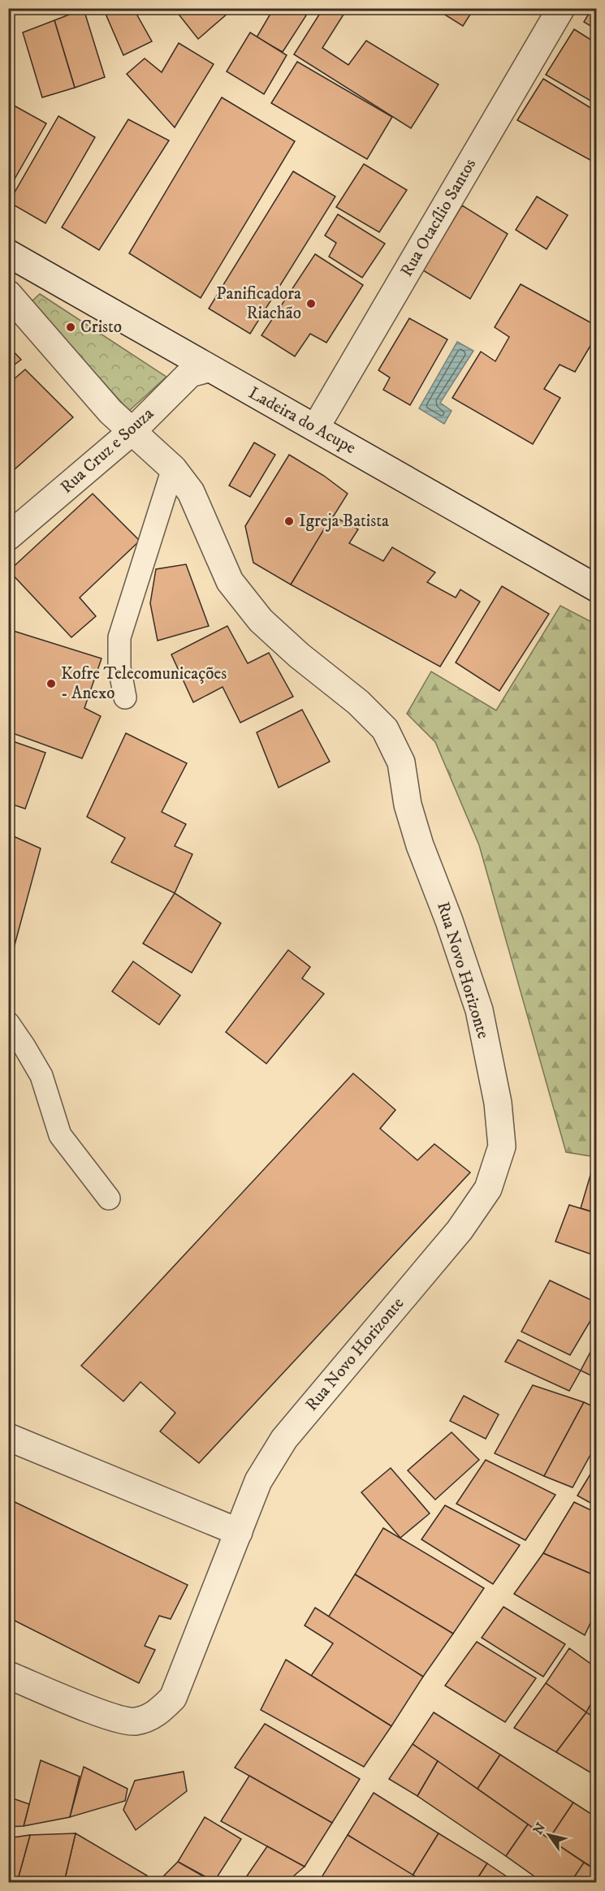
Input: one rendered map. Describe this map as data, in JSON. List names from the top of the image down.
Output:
{
  "streets": {
    "street": [
      "Rua Otacílio Santos",
      "Ladeira do Acupe",
      "Rua Cruz e Souza",
      "Rua Novo Horizonte"
    ]
  },
  "crossings": [
    ["Rua Otacílio Santos", "Ladeira do Acupe"],
    ["Ladeira do Acupe", "Rua Cruz e Souza"],
    ["Rua Cruz e Souza", "Rua Novo Horizonte"]
  ],
  "places": [
    "Panificadora Riachão",
    "Cristo",
    "Igreja Batista",
    "Kofre Telecomunicações - Anexo"
  ],
  "north": "top left"
}
